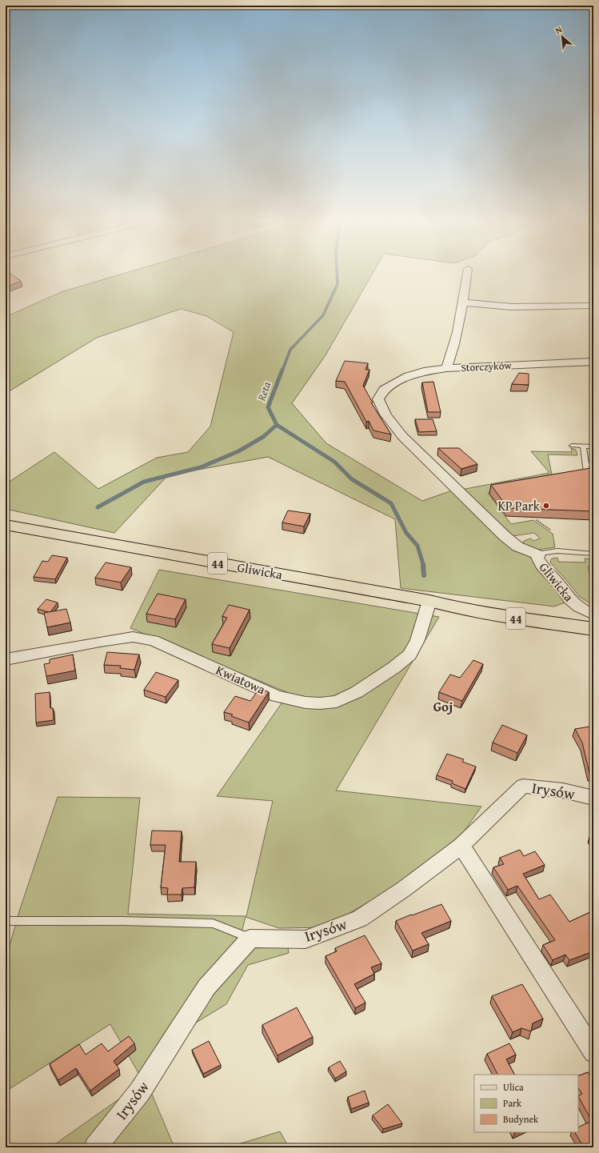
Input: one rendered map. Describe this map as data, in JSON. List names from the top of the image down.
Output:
{
  "streets": {
    "main road": ["44", "Gliwicka"],
    "street": ["Storczyków", "Kwiatowa", "Irysów"]
  },
  "crossings": [
    ["Storczyków", "Gliwicka"],
    ["Gliwicka", "Kwiatowa"]
  ],
  "districts": ["Goj"],
  "water": ["Reta"],
  "places": ["KP Park"],
  "legend": ["Ulica", "Park", "Budynek"],
  "north": "top left"
}
